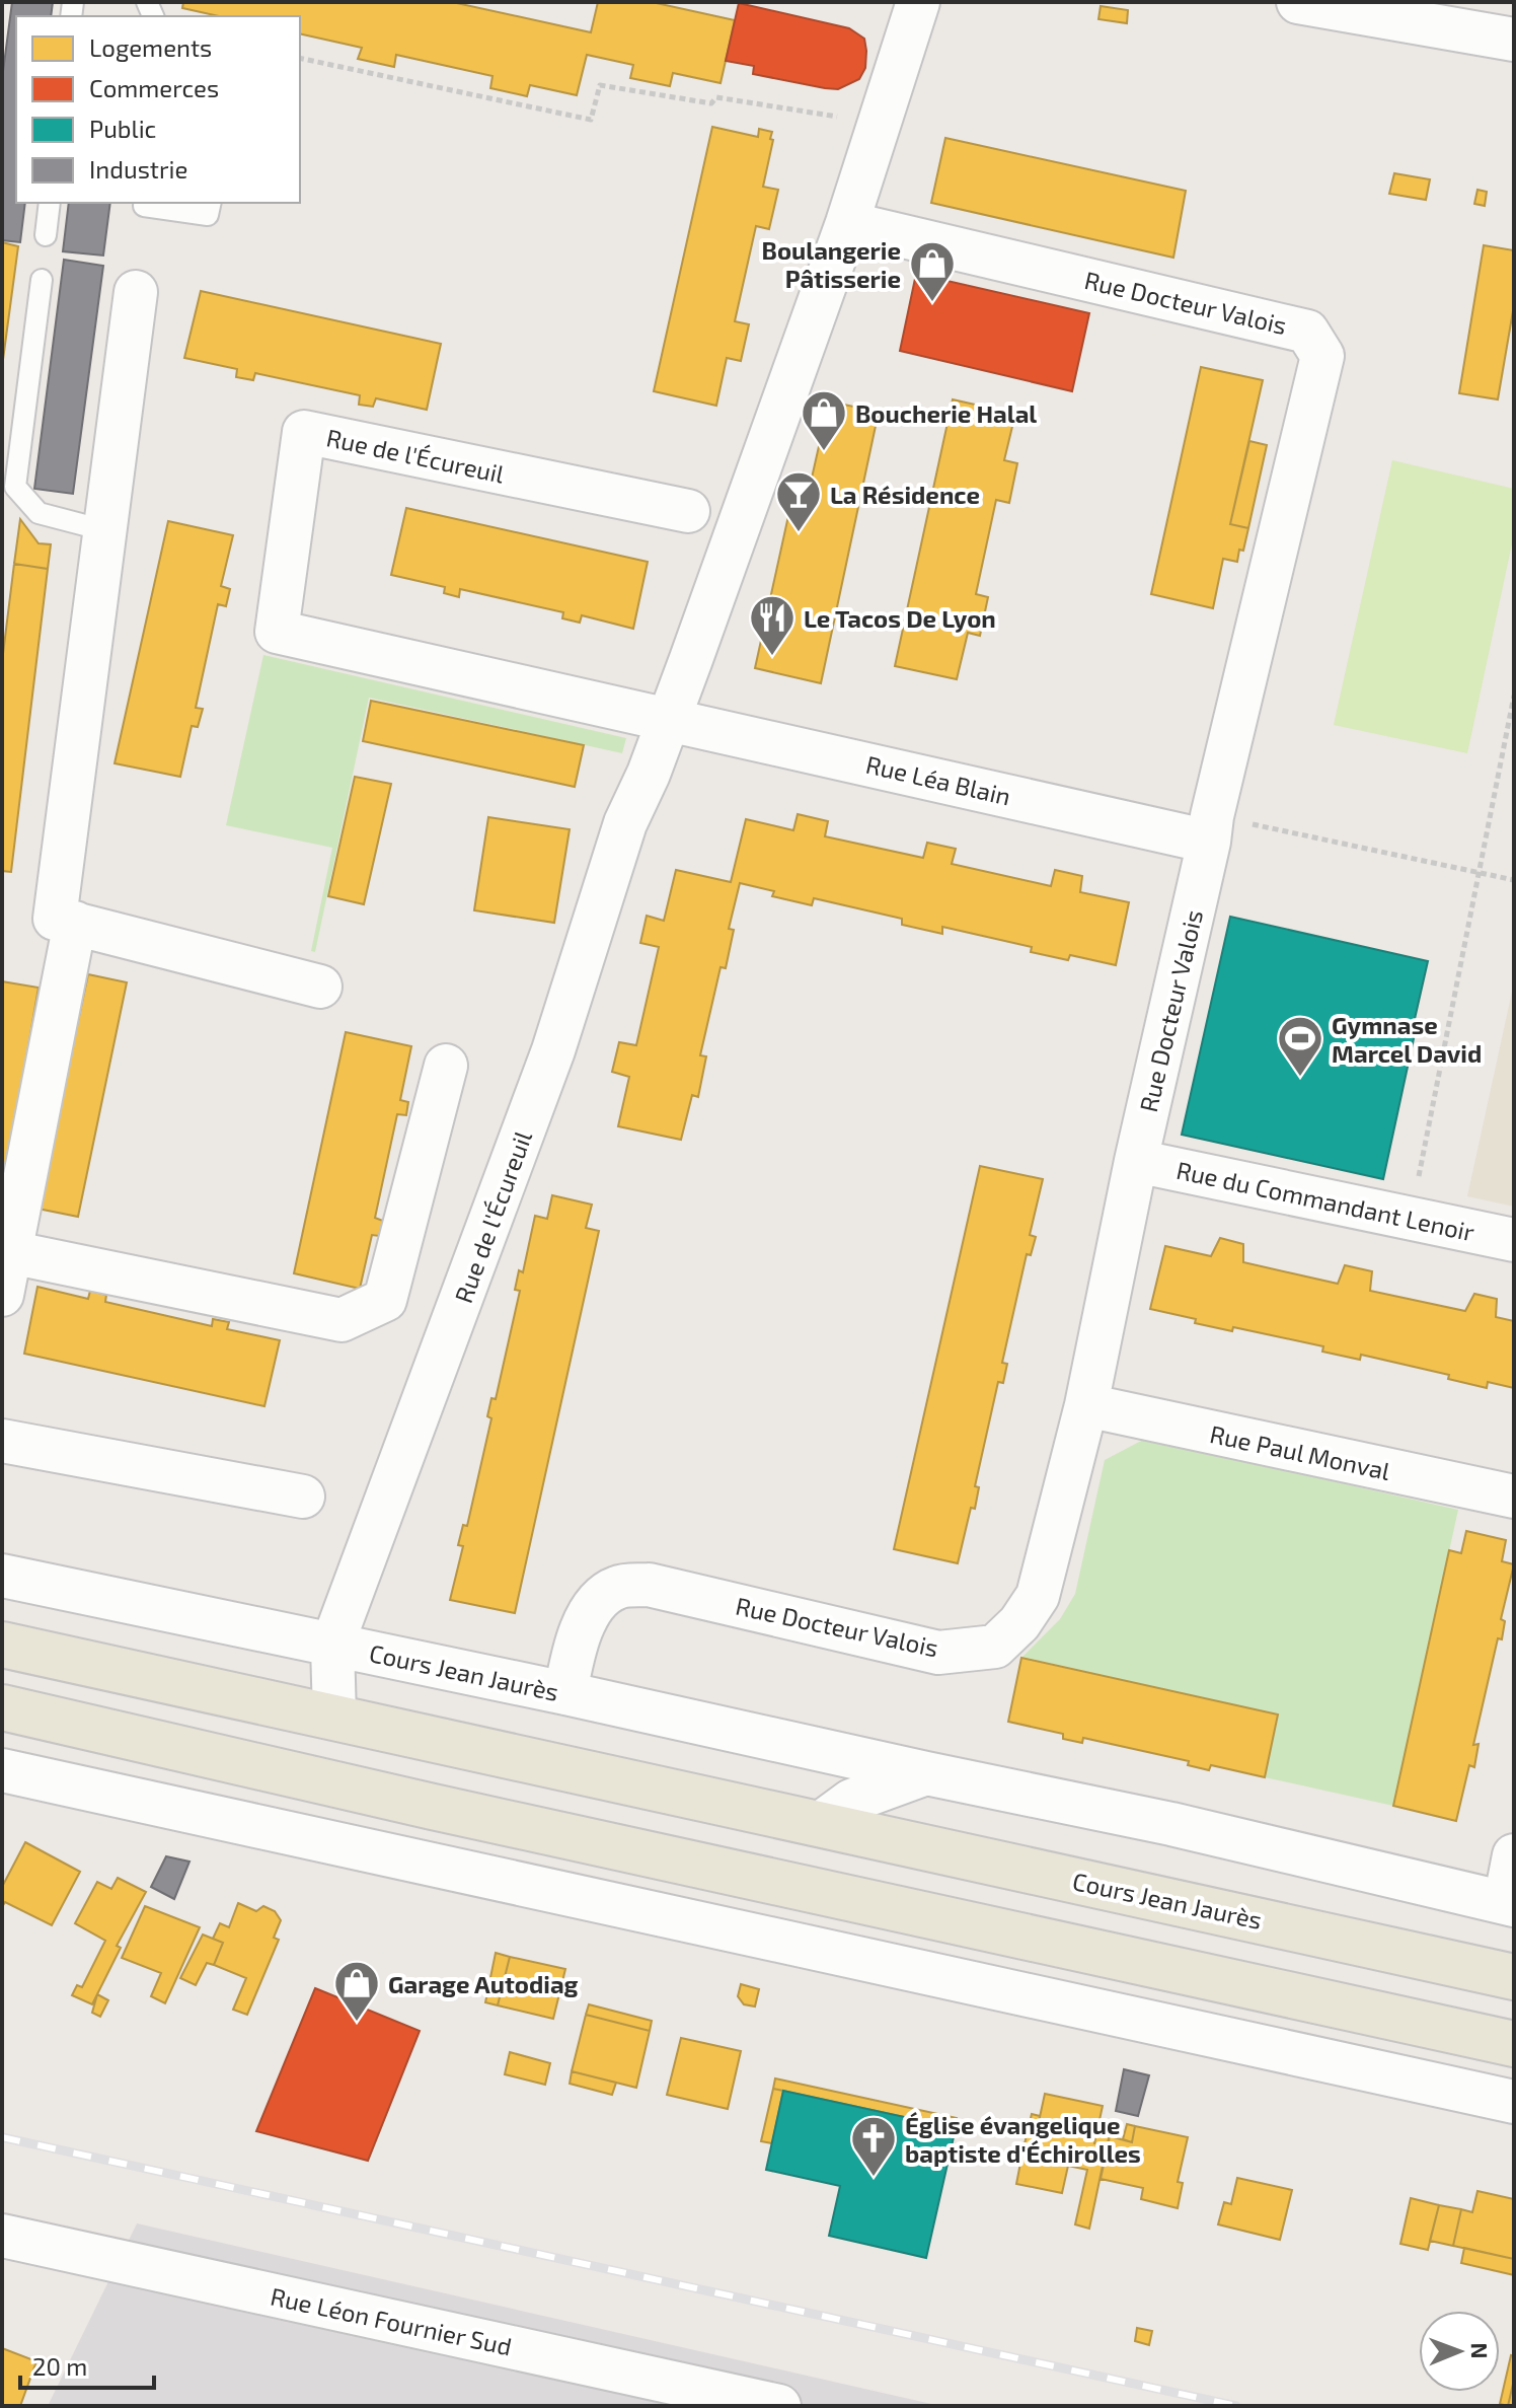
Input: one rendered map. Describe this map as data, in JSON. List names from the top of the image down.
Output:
{
  "streets": {
    "main road": ["Cours Jean Jaurès"],
    "street": [
      "Rue Docteur Valois",
      "Rue de l'Écureuil",
      "Rue Léa Blain",
      "Rue du Commandant Lenoir",
      "Rue Paul Monval",
      "Rue Léon Fournier Sud"
    ]
  },
  "crossings": [
    ["Rue Docteur Valois", "Rue de l'Écureuil"],
    ["Rue Docteur Valois", "Rue Léa Blain"],
    ["Rue Docteur Valois", "Rue du Commandant Lenoir"],
    ["Rue Docteur Valois", "Rue Paul Monval"],
    ["Rue Docteur Valois", "Cours Jean Jaurès"],
    ["Rue de l'Écureuil", "Rue Léa Blain"],
    ["Rue de l'Écureuil", "Cours Jean Jaurès"]
  ],
  "places": {
    "shop": ["Boulangerie Pâtisserie", "Boucherie Halal", "Garage Autodiag"],
    "bar": ["La Résidence"],
    "restaurant": ["Le Tacos De Lyon"],
    "sports": ["Gymnase Marcel David"],
    "church": ["Église évangelique baptiste d'Échirolles"]
  },
  "legend": [
    "Logements",
    "Commerces",
    "Public",
    "Industrie"
  ],
  "scale_bar": "20 m",
  "north": "right"
}
